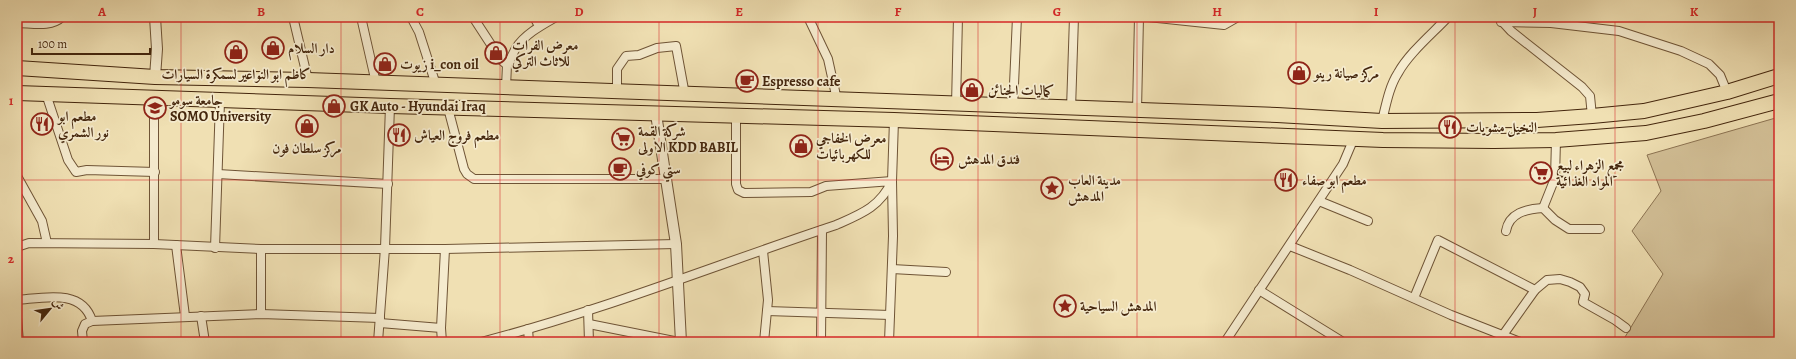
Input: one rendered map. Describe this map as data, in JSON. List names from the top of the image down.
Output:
{
  "places": {
    "shop": [
      "دار السلام",
      "كاظم ابو النواعير لسمكرة السيارات",
      "معرض الفرات للاثاث التركي",
      "زيوت i_con oil",
      "مركز صيانة رينو",
      "كماليات الجنائن",
      "GK Auto - Hyundai Iraq",
      "مركز سلطان فون",
      "معرض الخفاجي للكهربائيات"
    ],
    "cafe": ["Espresso cafe", "ستي كوفي"],
    "school or university": ["جامعة سومو SOMO University"],
    "restaurant": [
      "مطعم ابو نور الشمري",
      "النخيل مشويات",
      "مطعم فروج العياش",
      "مطعم ابو صفاء"
    ],
    "supermarket": ["شركة القمة الاولى KDD BABIL", "مجمع الزهراء لبيع المواد الغذائية"],
    "hotel": ["فندق المدهش"],
    "place": ["مدينة العاب المدهش", "المدهش السياحية"]
  },
  "scale_bar": "100 m",
  "north": "top right",
  "grid": {
    "columns": [
      "A",
      "B",
      "C",
      "D",
      "E",
      "F",
      "G",
      "H",
      "I",
      "J",
      "K"
    ],
    "rows": ["1", "2"]
  }
}
